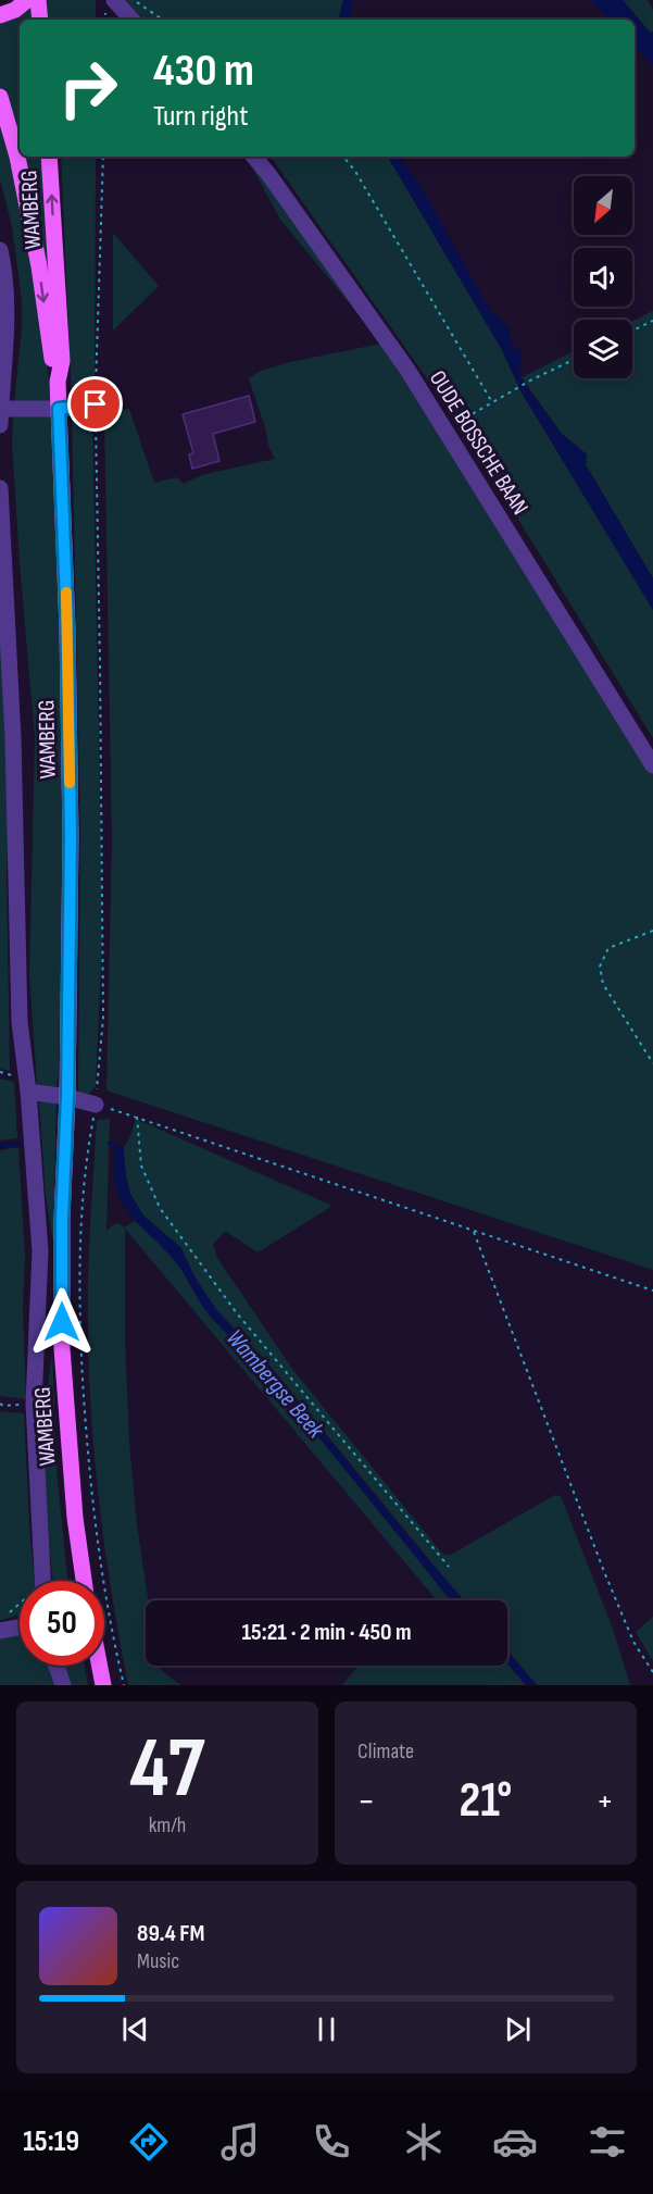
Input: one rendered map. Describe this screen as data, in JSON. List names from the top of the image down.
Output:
{
  "streets": {
    "main road": ["WAMBERG"],
    "street": ["OUDE BOSSCHE BAAN"]
  },
  "water": ["Wambergse Beek"],
  "north": "bottom left",
  "page": {
    "turn": ["430 m", "Turn right"],
    "limit": "50",
    "trip": "15:21 · 2 min · 450 m",
    "tile": [
      ["47", "km/h"],
      "Climate"
    ],
    "heat": ["−", "21°", "+"],
    "song": ["89.4 FM", "Music"],
    "tabs": "15:19"
  }
}
